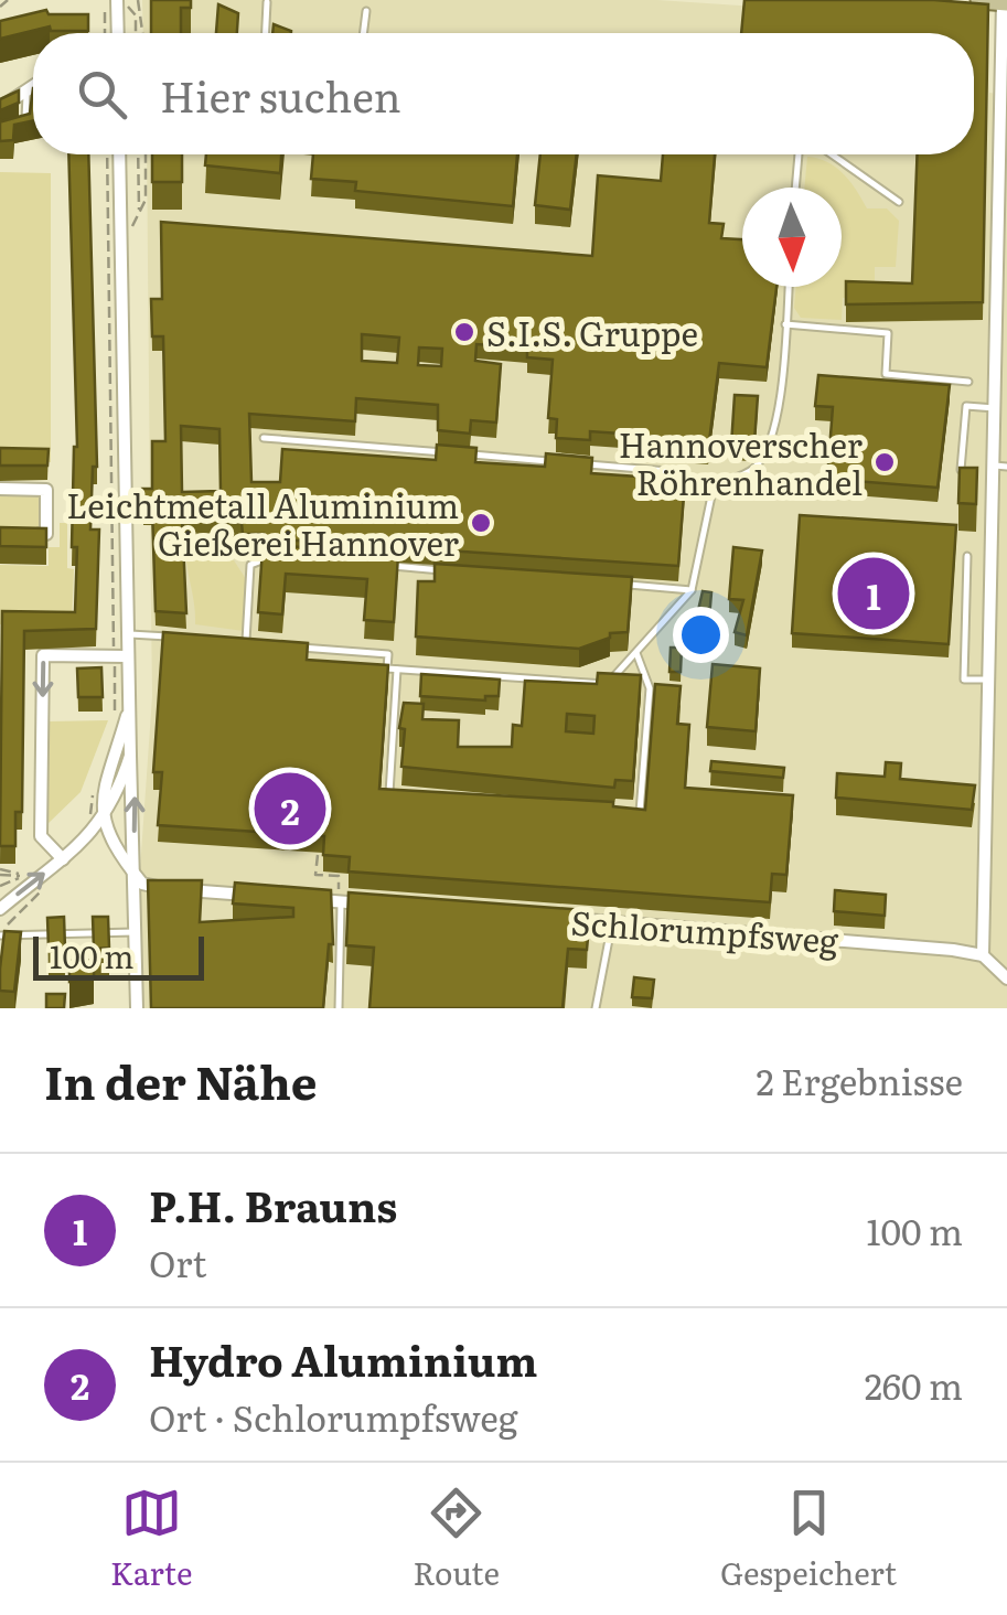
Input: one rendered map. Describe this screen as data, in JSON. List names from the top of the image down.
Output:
{
  "streets": {
    "street": ["Schlorumpfsweg"]
  },
  "places": ["S.I.S. Gruppe", "Hannoverscher Röhrenhandel", "Leichtmetall Aluminium Gießerei Hannover"],
  "scale_bar": "100 m",
  "north": "bottom",
  "page": {
    "search": "Hier suchen",
    "pins": ["1", "2"],
    "scale": "100 m",
    "heading": ["In der Nähe", "2 Ergebnisse"],
    "list": [
      {
        "mark": "1",
        "name": "P.H. Brauns",
        "note": "Ort",
        "value": "100 m"
      },
      {
        "mark": "2",
        "name": "Hydro Aluminium",
        "note": "Ort · Schlorumpfsweg",
        "value": "260 m"
      }
    ],
    "nav": ["Karte", "Route", "Gespeichert"]
  }
}
